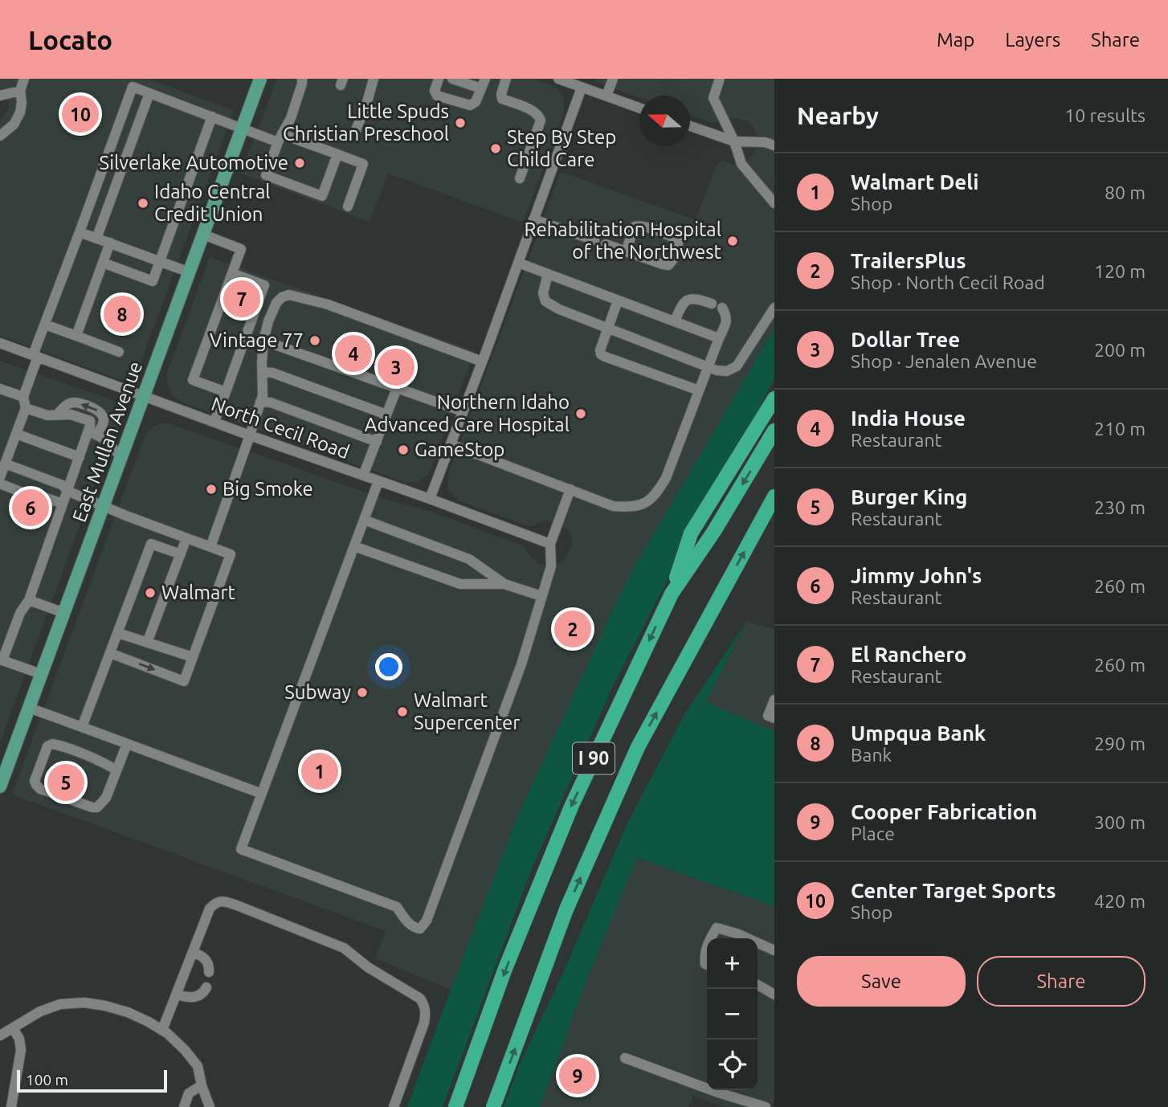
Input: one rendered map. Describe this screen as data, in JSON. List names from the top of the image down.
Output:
{
  "streets": {
    "highway": ["I 90"],
    "main road": ["East Mullan Avenue"],
    "street": ["North Cecil Road"]
  },
  "crossings": [
    ["North Cecil Road", "East Mullan Avenue"]
  ],
  "places": [
    "Little Spuds Christian Preschool",
    "Step By Step Child Care",
    "Silverlake Automotive",
    "Idaho Central Credit Union",
    "Rehabilitation Hospital of the Northwest",
    "Vintage 77",
    "Northern Idaho Advanced Care Hospital",
    "GameStop",
    "Big Smoke",
    "Walmart",
    "Subway",
    "Walmart Supercenter"
  ],
  "scale_bar": "100 m",
  "north": "left",
  "page": {
    "header": "Locato",
    "nav": ["Map", "Layers", "Share"],
    "heading": ["Nearby", "10 results"],
    "pins": [
      "10",
      "7",
      "8",
      "4",
      "3",
      "6",
      "2",
      "1",
      "5",
      "9"
    ],
    "list": [
      {
        "mark": "1",
        "name": "Walmart Deli",
        "note": "Shop",
        "value": "80 m"
      },
      {
        "mark": "2",
        "name": "TrailersPlus",
        "note": "Shop · North Cecil Road",
        "value": "120 m"
      },
      {
        "mark": "3",
        "name": "Dollar Tree",
        "note": "Shop · Jenalen Avenue",
        "value": "200 m"
      },
      {
        "mark": "4",
        "name": "India House",
        "note": "Restaurant",
        "value": "210 m"
      },
      {
        "mark": "5",
        "name": "Burger King",
        "note": "Restaurant",
        "value": "230 m"
      },
      {
        "mark": "6",
        "name": "Jimmy John's",
        "note": "Restaurant",
        "value": "260 m"
      },
      {
        "mark": "7",
        "name": "El Ranchero",
        "note": "Restaurant",
        "value": "260 m"
      },
      {
        "mark": "8",
        "name": "Umpqua Bank",
        "note": "Bank",
        "value": "290 m"
      },
      {
        "mark": "9",
        "name": "Cooper Fabrication",
        "note": "Place",
        "value": "300 m"
      },
      {
        "mark": "10",
        "name": "Center Target Sports",
        "note": "Shop",
        "value": "420 m"
      }
    ],
    "map_buttons": ["+", "−"],
    "buttons": ["Save", "Share"],
    "scale": "100 m"
  }
}
